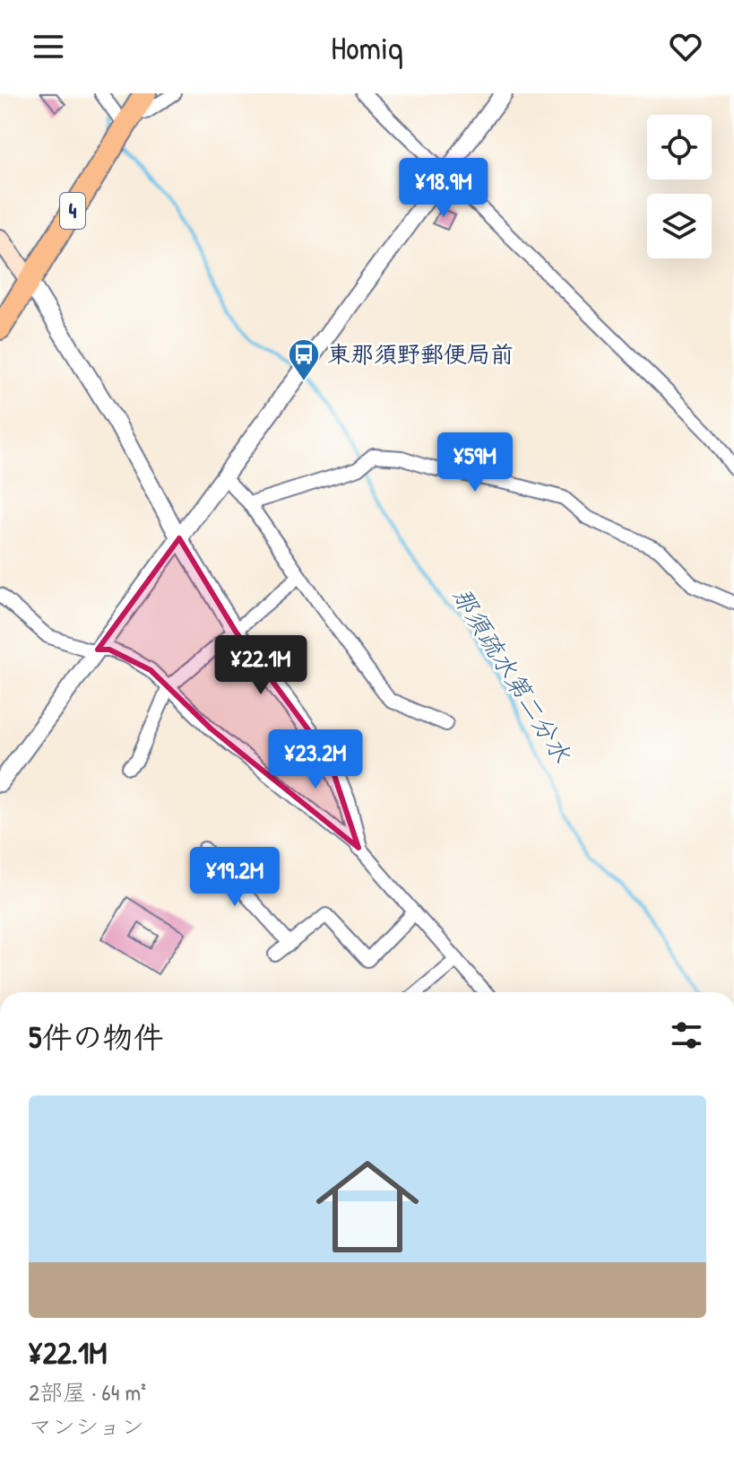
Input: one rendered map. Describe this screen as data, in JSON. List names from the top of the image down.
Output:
{
  "streets": {
    "highway": ["4"]
  },
  "water": ["那須疏水第二分水"],
  "places": {
    "bus stop": ["東那須野郵便局前"]
  },
  "page": {
    "header": "Homiq",
    "price": [
      "¥18.9M",
      "¥59M",
      "¥22.1M",
      "¥23.2M",
      "¥19.2M"
    ],
    "heading": "5件の物件",
    "list": [
      {
        "name": "¥22.1M",
        "note": "2部屋 · 64 m² · マンション"
      }
    ]
  }
}
